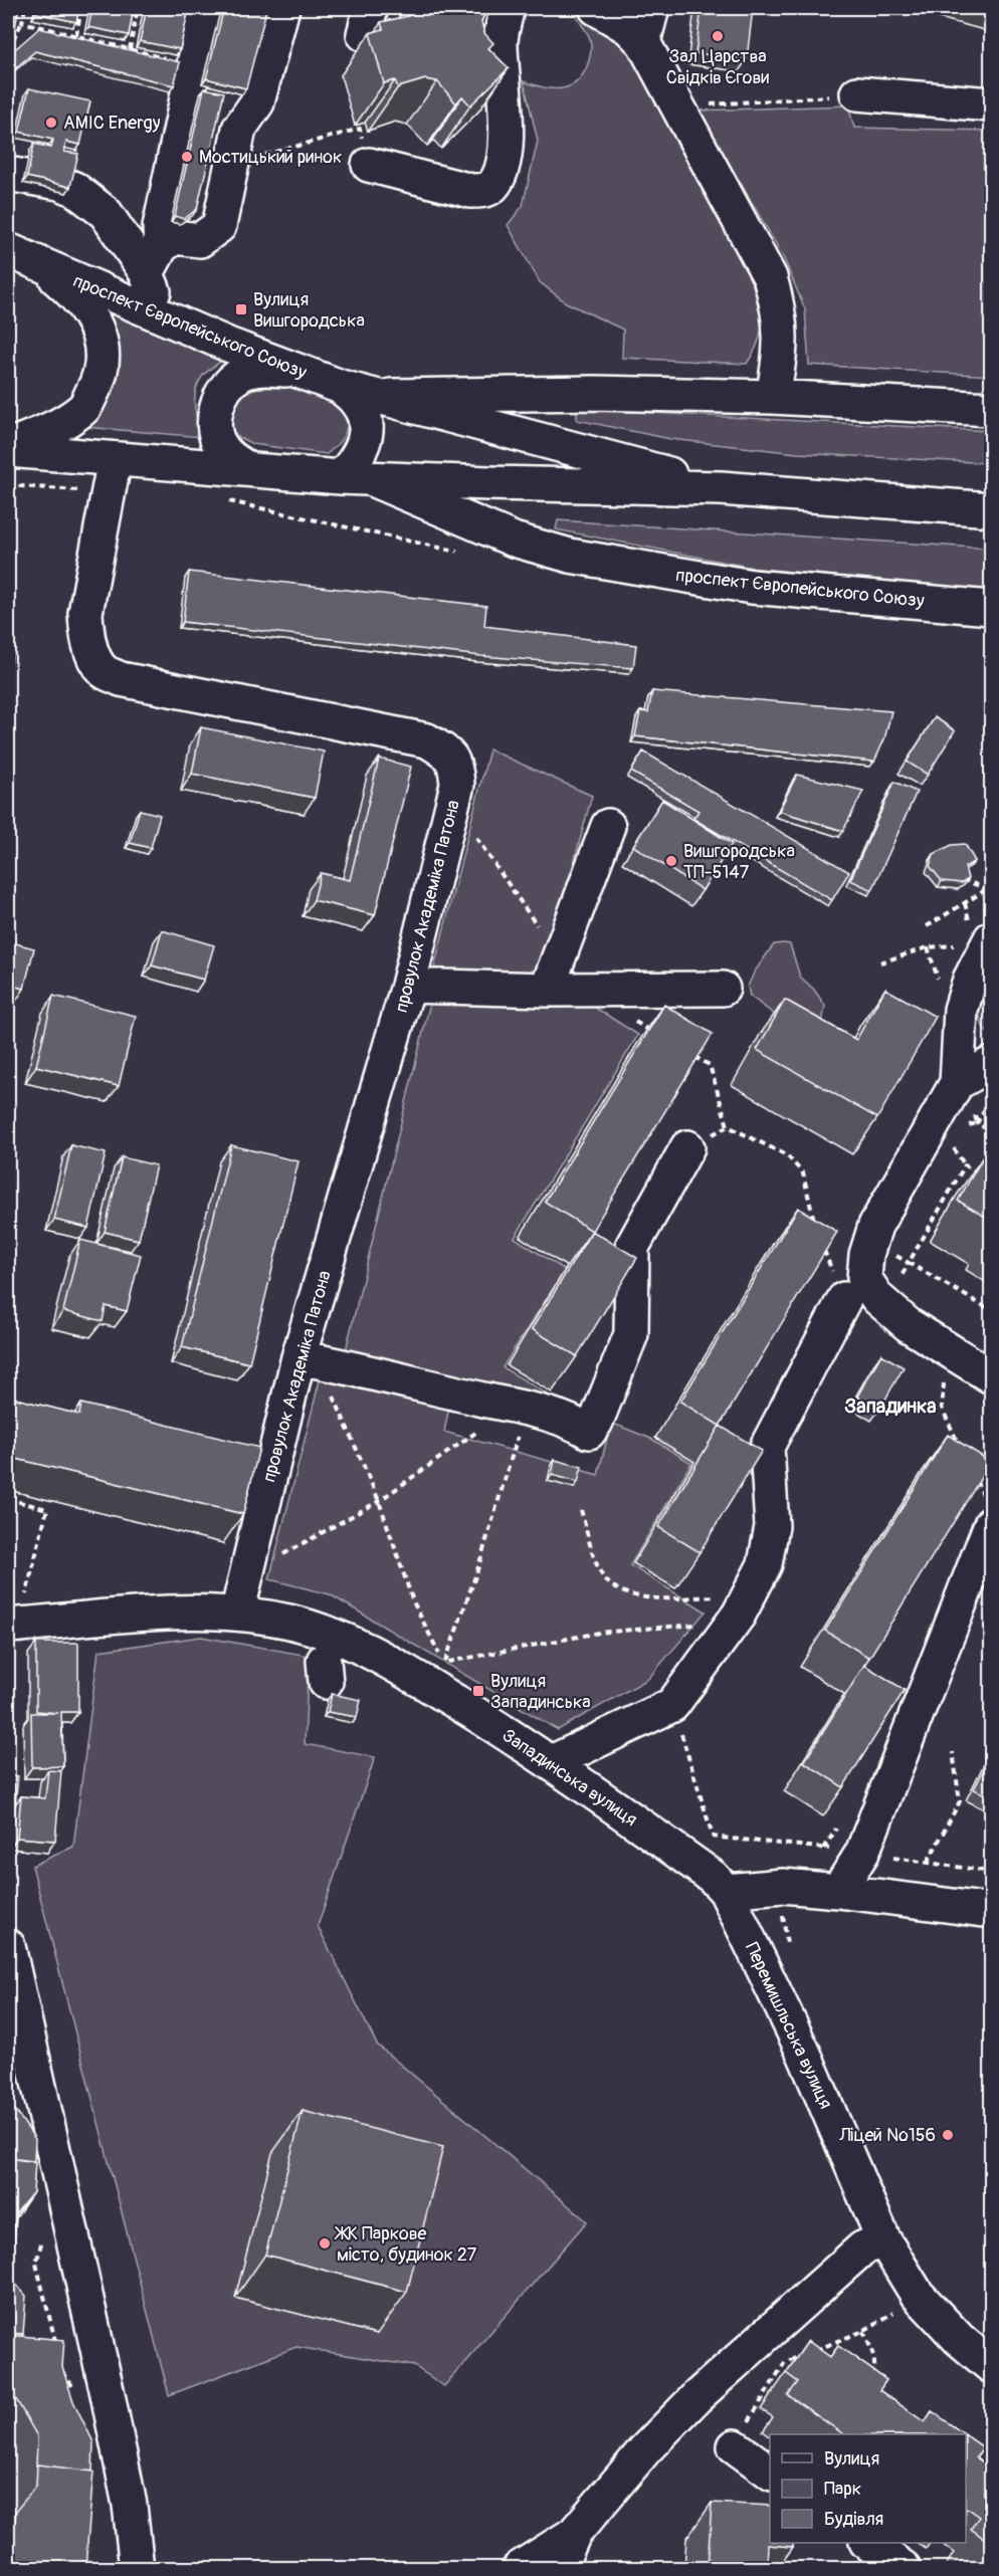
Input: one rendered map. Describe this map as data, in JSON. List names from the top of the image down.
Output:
{
  "streets": {
    "street": [
      "проспект Європейського Союзу",
      "провулок Академіка Патона",
      "Западинська вулиця",
      "Перемишльська вулиця"
    ]
  },
  "crossings": [
    ["проспект Європейського Союзу", "провулок Академіка Патона"],
    ["провулок Академіка Патона", "Западинська вулиця"],
    ["Западинська вулиця", "Перемишльська вулиця"]
  ],
  "districts": ["Западинка"],
  "places": {
    "other": [
      "Зал Царства Свідків Єгови",
      "AMIC Energy",
      "Мостицький ринок",
      "Вишгородська ТП-5147",
      "Ліцей №156",
      "ЖК Паркове місто, будинок 27"
    ],
    "transit": ["Вулиця Вишгородська", "Вулиця Западинська"]
  },
  "legend": ["Вулиця", "Парк", "Будівля"]
}
